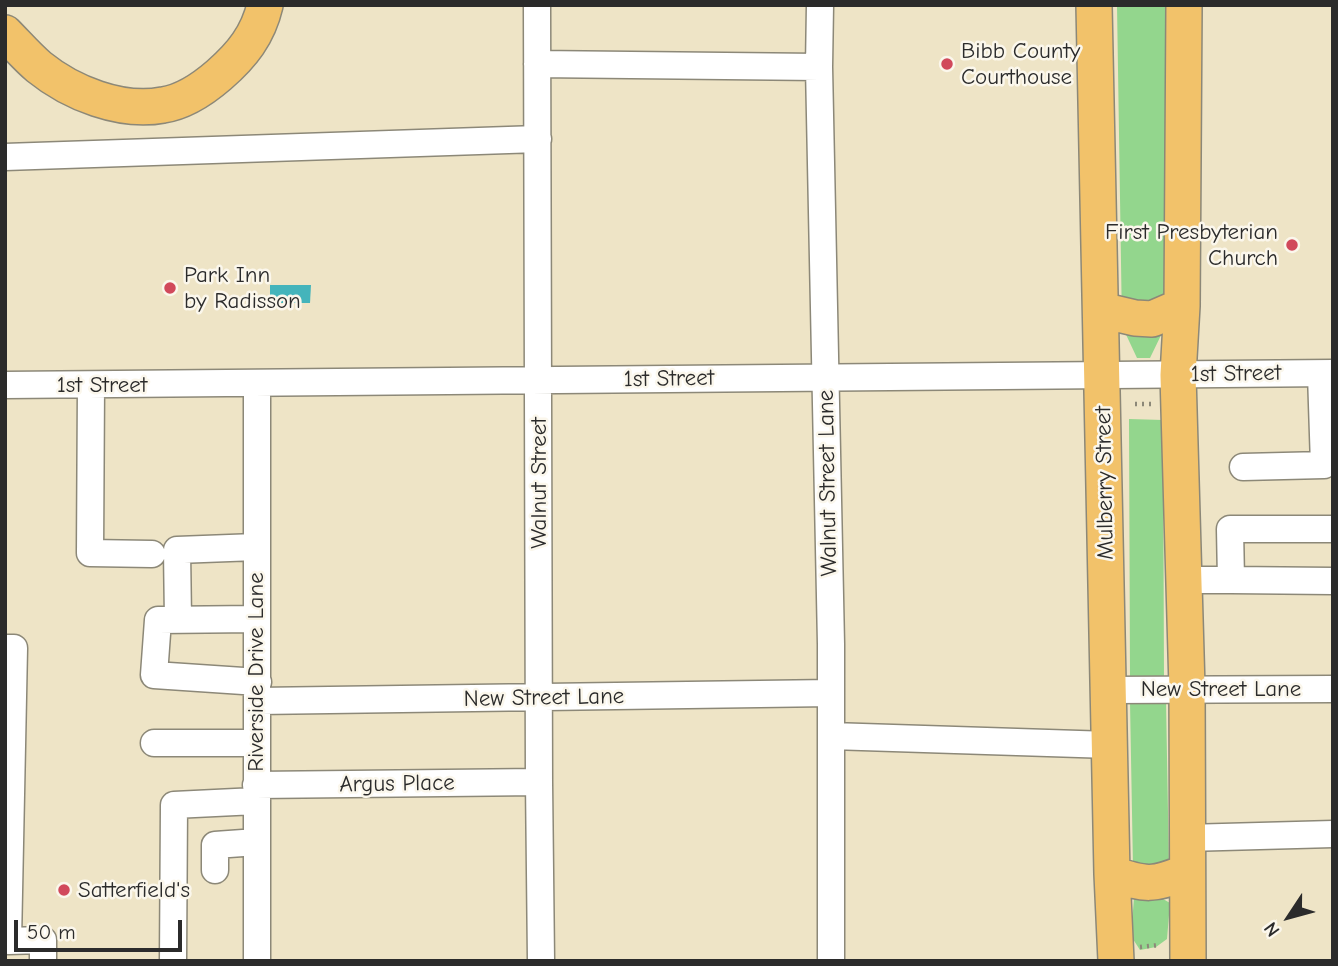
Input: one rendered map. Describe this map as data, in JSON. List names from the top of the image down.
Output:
{
  "streets": {
    "main road": ["Mulberry Street"],
    "street": [
      "1st Street",
      "Walnut Street",
      "Walnut Street Lane",
      "Riverside Drive Lane",
      "New Street Lane",
      "Argus Place"
    ]
  },
  "crossings": [
    ["1st Street", "Walnut Street"],
    ["1st Street", "Walnut Street Lane"],
    ["1st Street", "Mulberry Street"],
    ["1st Street", "Riverside Drive Lane"],
    ["Walnut Street", "New Street Lane"],
    ["Walnut Street", "Argus Place"],
    ["Walnut Street Lane", "New Street Lane"],
    ["Mulberry Street", "New Street Lane"],
    ["Riverside Drive Lane", "New Street Lane"],
    ["Riverside Drive Lane", "Argus Place"]
  ],
  "places": [
    "Bibb County Courthouse",
    "First Presbyterian Church",
    "Park Inn by Radisson",
    "Satterfield's"
  ],
  "scale_bar": "50 m",
  "north": "bottom left"
}
